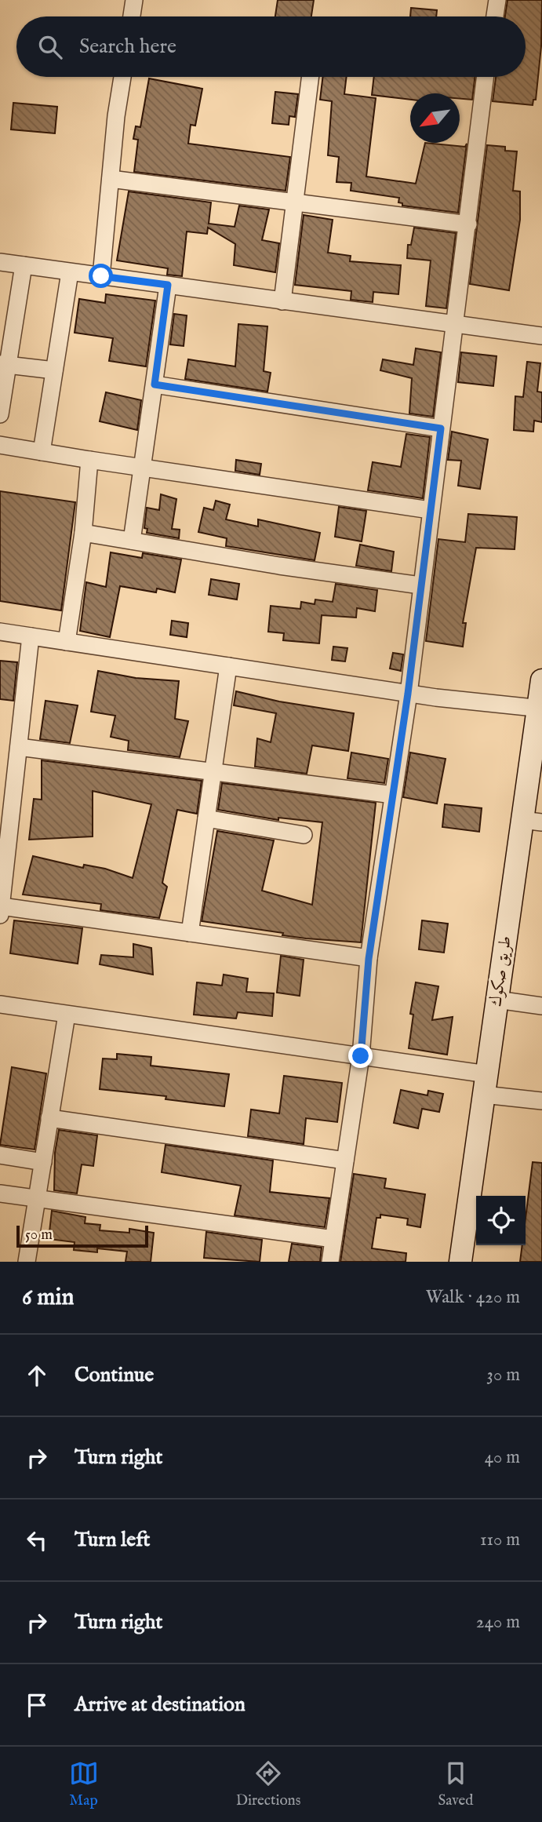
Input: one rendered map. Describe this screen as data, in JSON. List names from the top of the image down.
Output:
{
  "streets": {
    "street": ["طريق صكوك"]
  },
  "scale_bar": "50 m",
  "north": "bottom left",
  "page": {
    "search": "Search here",
    "scale": "50 m",
    "heading": ["6 min", "Walk · 420 m"],
    "list": [
      ["Continue", "30 m"],
      ["Turn right", "40 m"],
      ["Turn left", "110 m"],
      ["Turn right", "240 m"],
      "Arrive at destination"
    ],
    "nav": ["Map", "Directions", "Saved"]
  }
}
